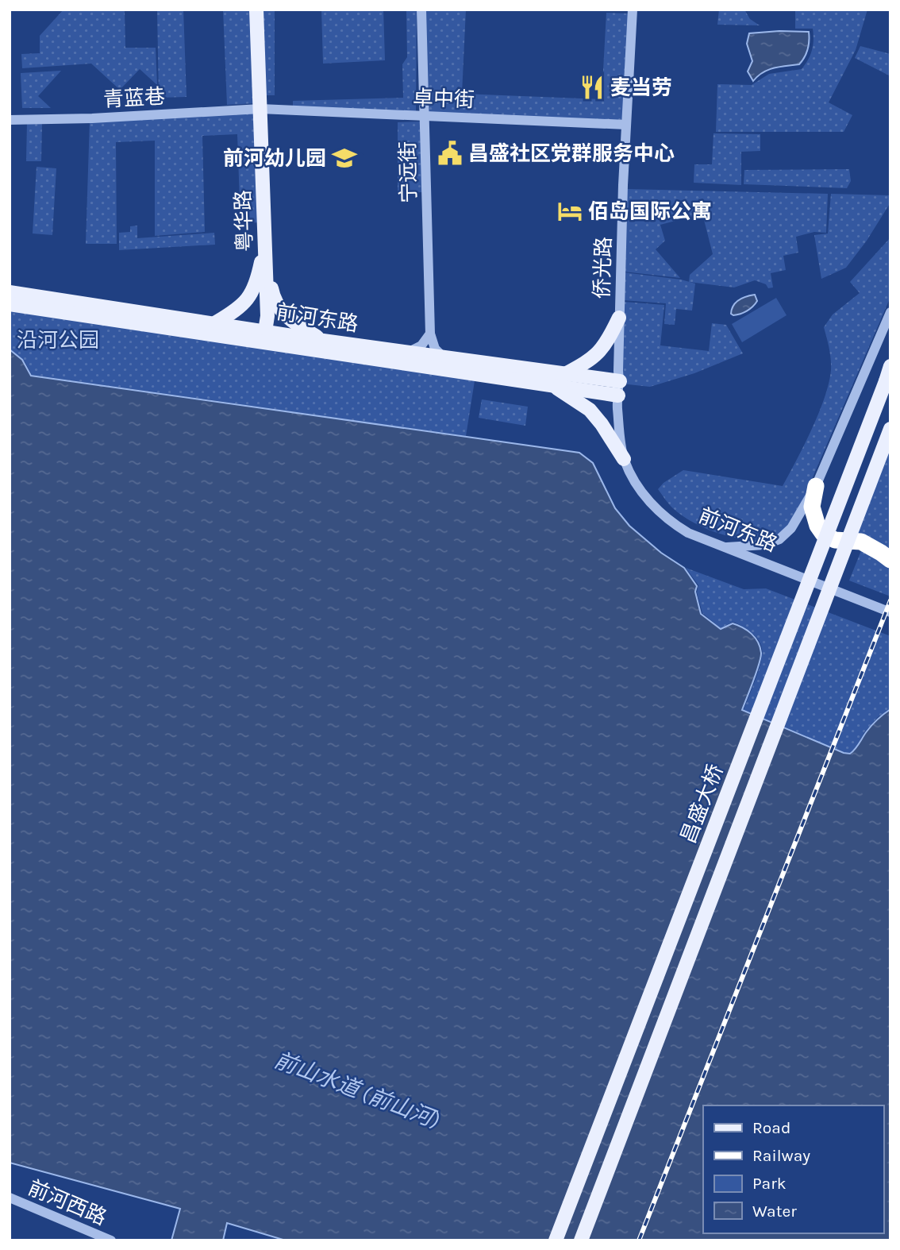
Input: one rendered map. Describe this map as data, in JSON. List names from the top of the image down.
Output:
{
  "streets": {
    "main road": ["粤华路", "前河东路", "昌盛大桥"],
    "street": [
      "青蓝巷",
      "卓中街",
      "宁远街",
      "侨光路",
      "前河西路"
    ]
  },
  "crossings": [
    ["青蓝巷", "卓中街"],
    ["青蓝巷", "粤华路"],
    ["卓中街", "宁远街"],
    ["卓中街", "粤华路"],
    ["卓中街", "侨光路"],
    ["粤华路", "前河东路"],
    ["侨光路", "前河东路"]
  ],
  "water": ["前山水道 (前山河)"],
  "parks": ["沿河公园"],
  "places": {
    "restaurant": ["麦当劳"],
    "public building": ["昌盛社区党群服务中心"],
    "school or university": ["前河幼儿园"],
    "hotel": ["佰岛国际公寓"]
  },
  "legend": [
    "Road",
    "Railway",
    "Park",
    "Water"
  ]
}
